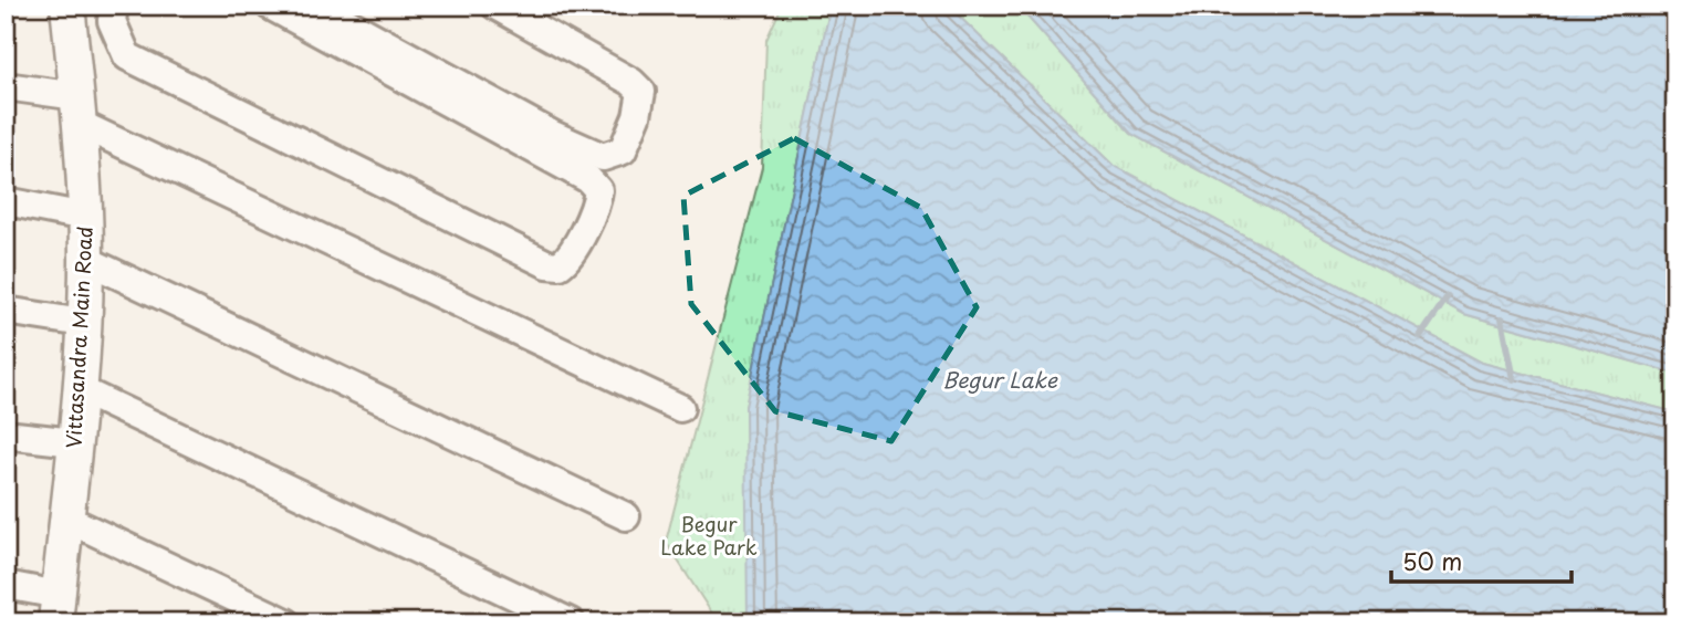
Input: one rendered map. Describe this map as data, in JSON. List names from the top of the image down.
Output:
{
  "streets": {
    "street": ["Vittasandra Main Road"]
  },
  "water": ["Begur Lake"],
  "parks": ["Begur Lake Park"],
  "scale_bar": "50 m"
}
